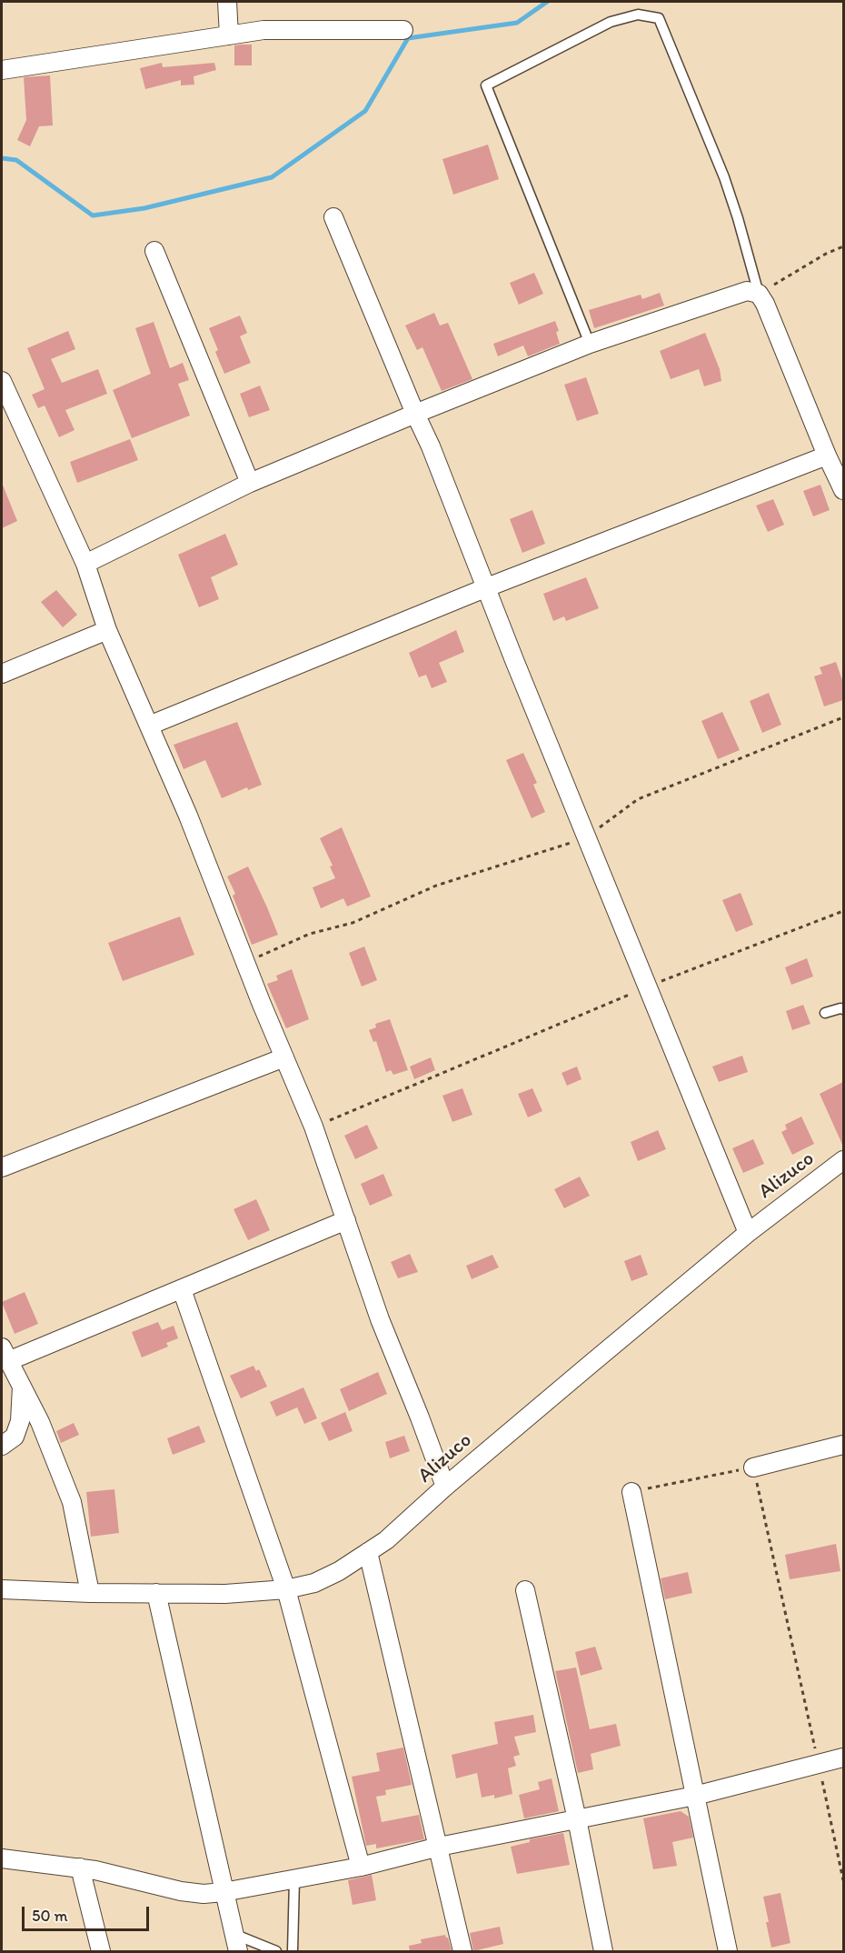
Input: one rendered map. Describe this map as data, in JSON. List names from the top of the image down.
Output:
{
  "streets": {
    "street": ["Alizuco"]
  },
  "scale_bar": "50 m"
}
